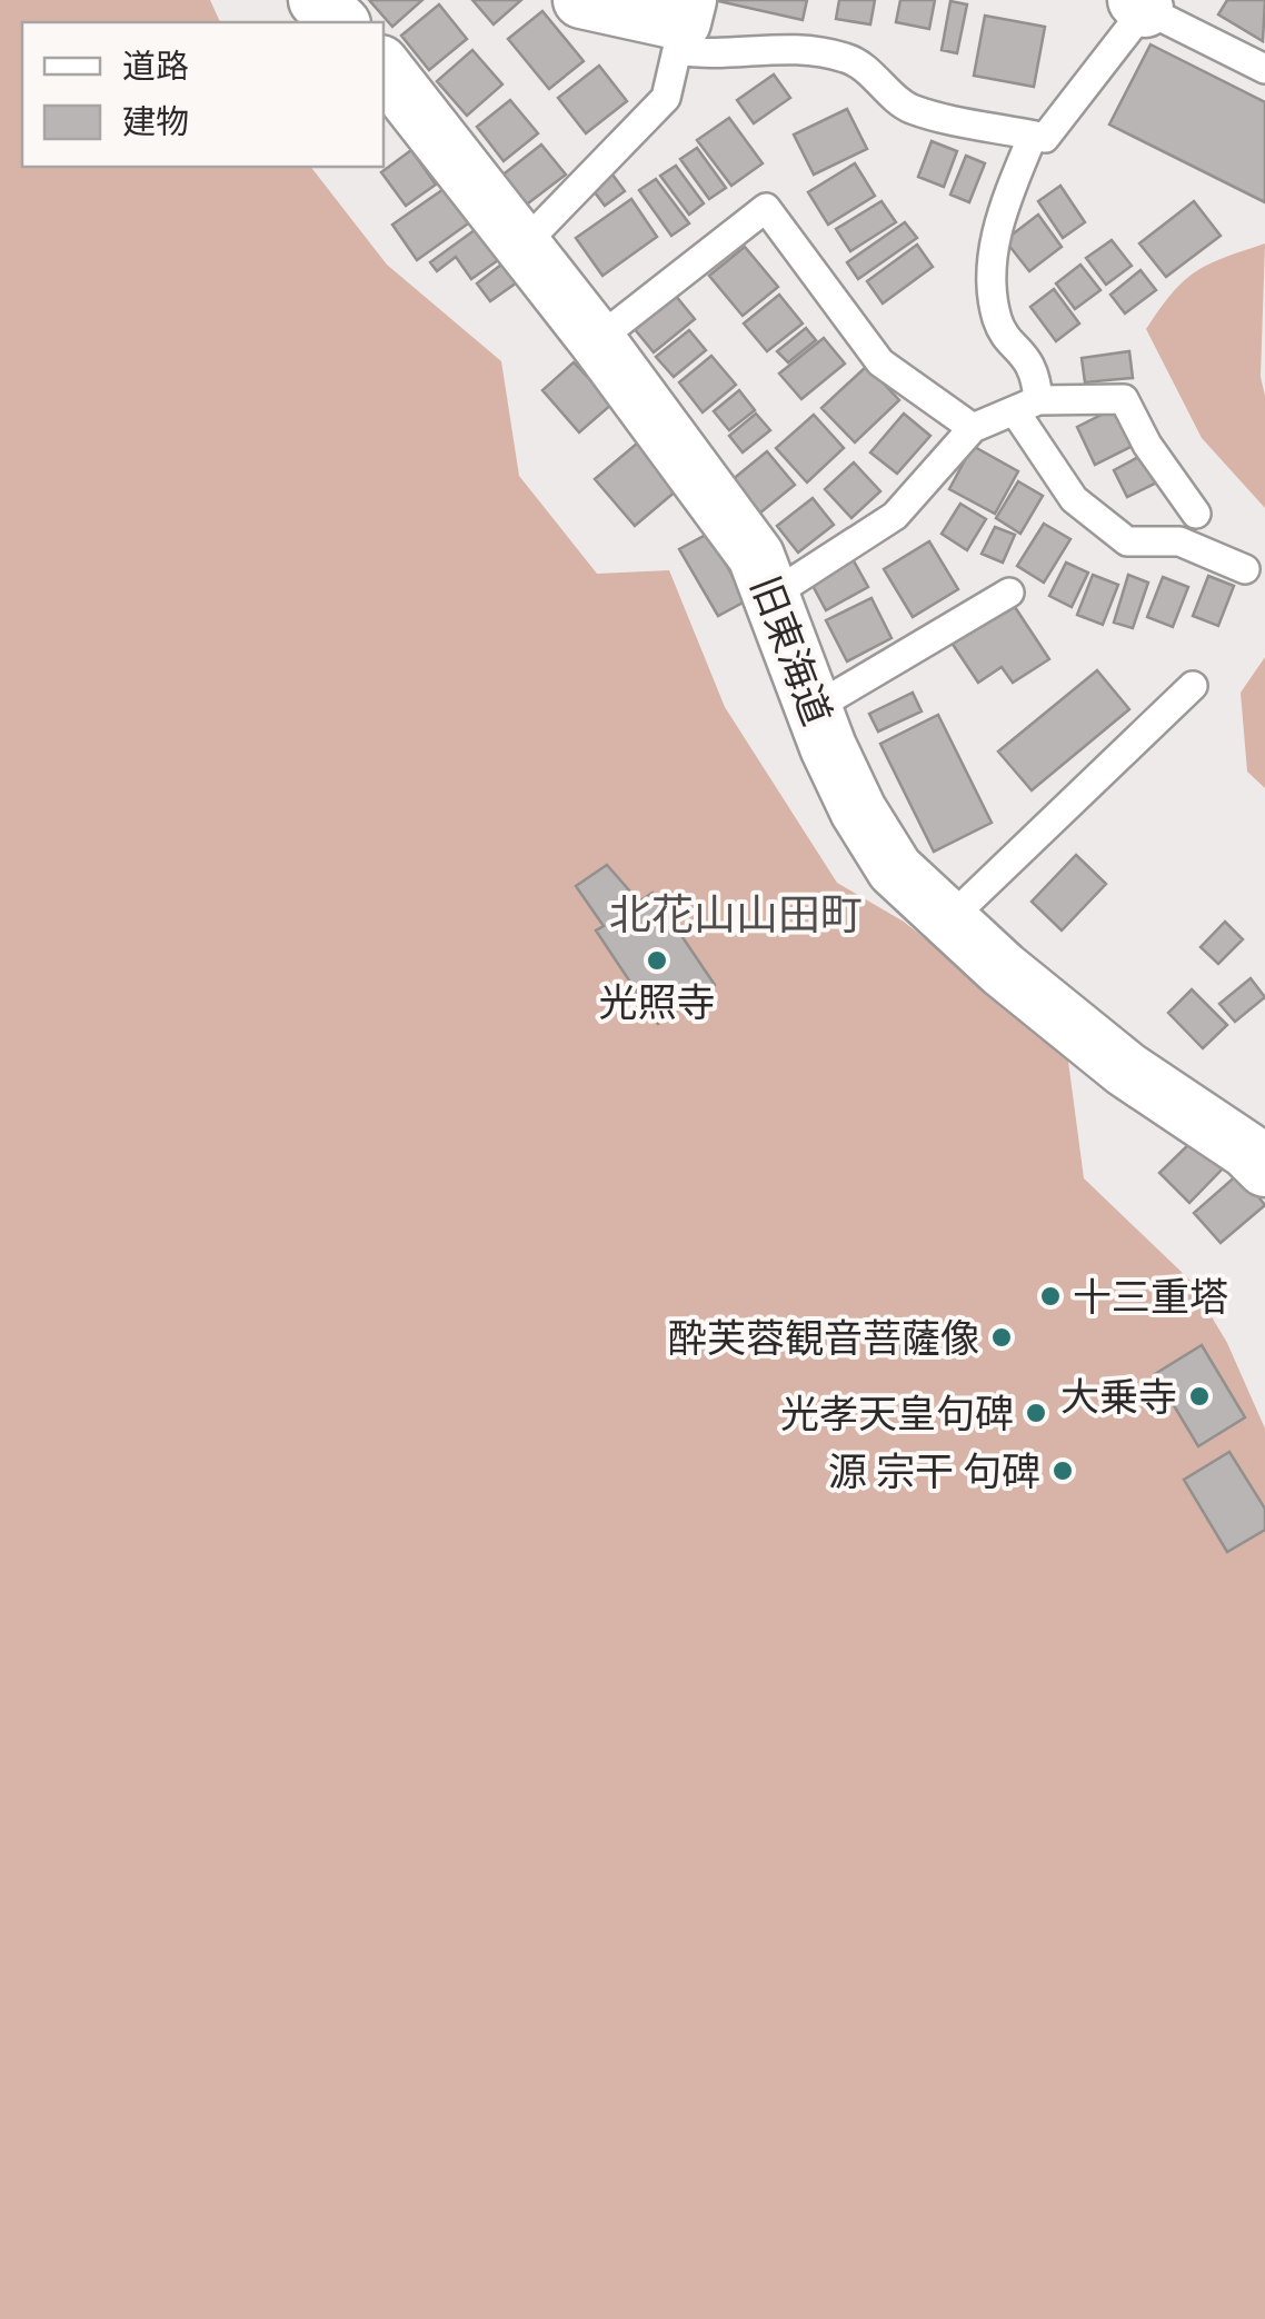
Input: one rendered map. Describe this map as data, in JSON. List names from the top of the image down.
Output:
{
  "streets": {
    "street": ["旧東海道"]
  },
  "districts": ["北花山山田町"],
  "places": [
    "光照寺",
    "十三重塔",
    "酔芙蓉観音菩薩像",
    "大乗寺",
    "光孝天皇句碑",
    "源 宗干 句碑"
  ],
  "legend": ["道路", "建物"]
}
